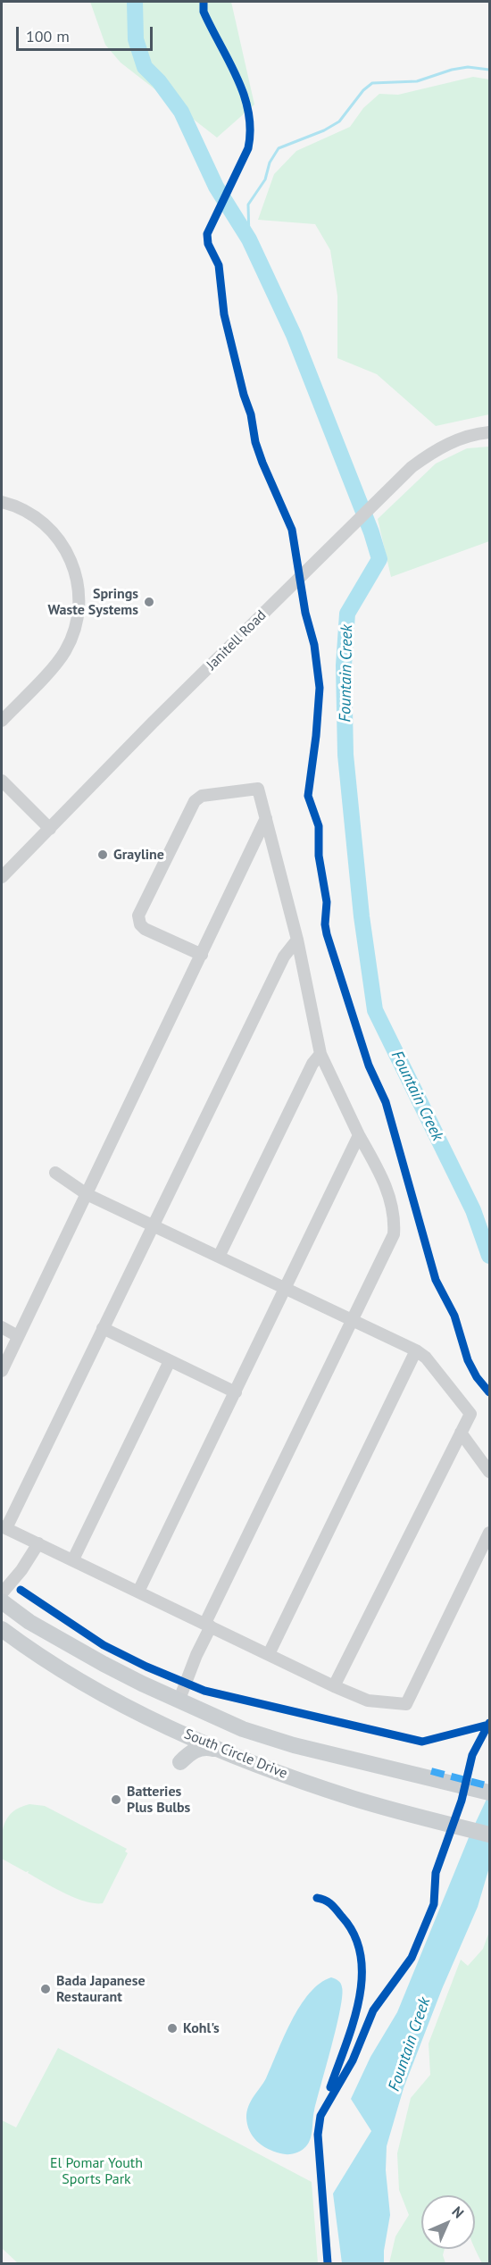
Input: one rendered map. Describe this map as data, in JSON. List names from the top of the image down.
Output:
{
  "streets": {
    "main road": ["South Circle Drive"],
    "street": ["Janitell Road"]
  },
  "water": ["Fountain Creek"],
  "parks": ["El Pomar Youth Sports Park"],
  "places": [
    "Springs Waste Systems",
    "Grayline",
    "Batteries Plus Bulbs",
    "Bada Japanese Restaurant",
    "Kohl's"
  ],
  "scale_bar": "100 m",
  "north": "top right"
}
